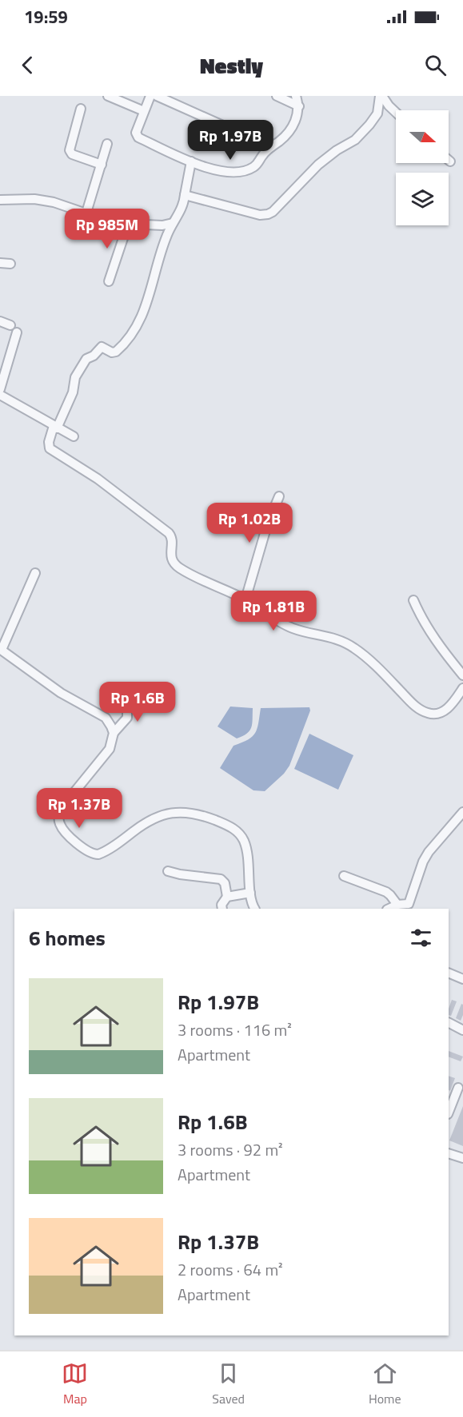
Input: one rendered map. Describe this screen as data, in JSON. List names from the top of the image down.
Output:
{
  "north": "right",
  "page": {
    "status": "19:59",
    "header": "Nestly",
    "price": [
      "Rp 1.97B",
      "Rp 985M",
      "Rp 1.02B",
      "Rp 1.81B",
      "Rp 1.6B",
      "Rp 1.37B"
    ],
    "heading": "6 homes",
    "list": [
      {
        "name": "Rp 1.97B",
        "note": "3 rooms · 116 m² · Apartment"
      },
      {
        "name": "Rp 1.6B",
        "note": "3 rooms · 92 m² · Apartment"
      },
      {
        "name": "Rp 1.37B",
        "note": "2 rooms · 64 m² · Apartment"
      }
    ],
    "tabs": ["Map", "Saved", "Home"]
  }
}
